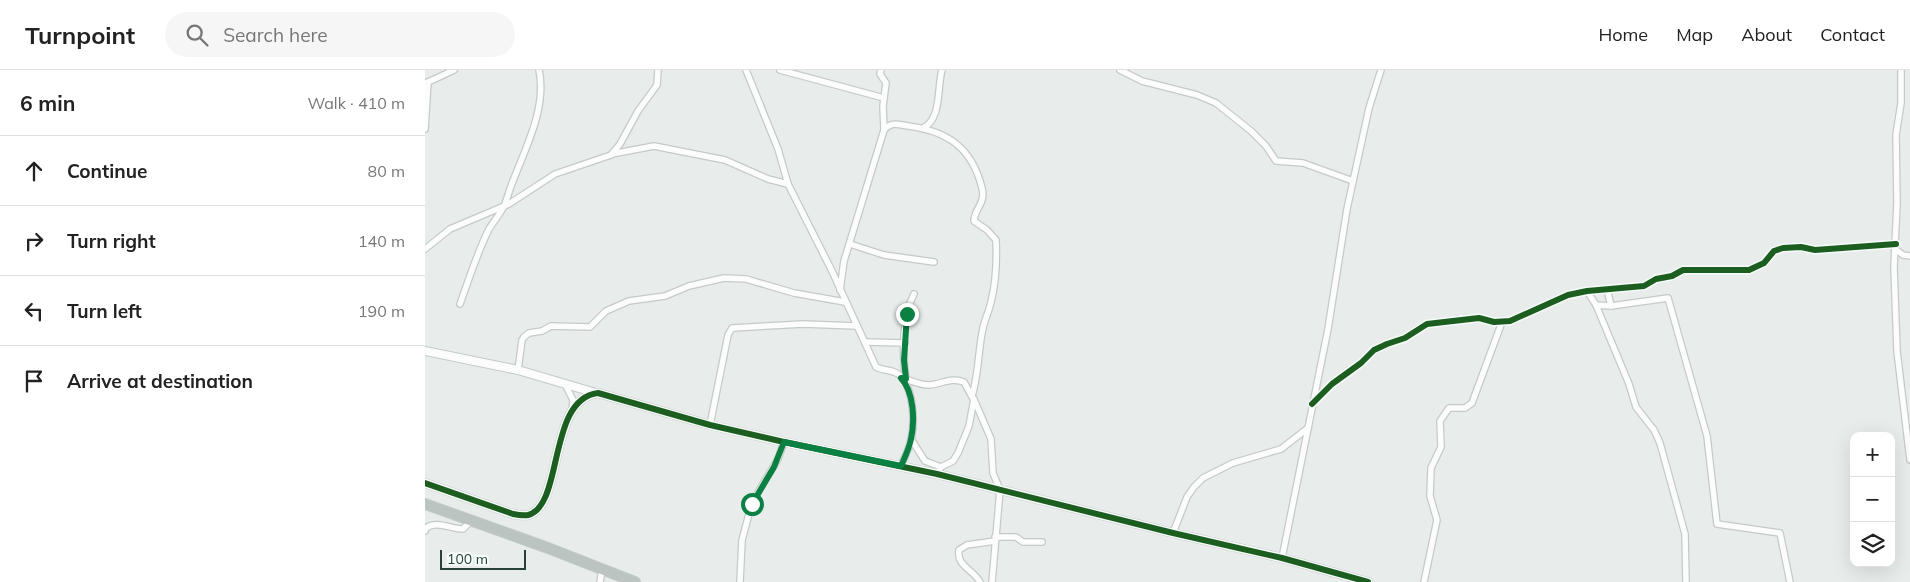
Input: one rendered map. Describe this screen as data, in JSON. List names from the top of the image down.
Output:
{
  "scale_bar": "100 m",
  "page": {
    "header": "Turnpoint",
    "search": "Search here",
    "nav": [
      "Home",
      "Map",
      "About",
      "Contact"
    ],
    "heading": ["6 min", "Walk · 410 m"],
    "list": [
      ["Continue", "80 m"],
      ["Turn right", "140 m"],
      ["Turn left", "190 m"],
      "Arrive at destination"
    ],
    "map_buttons": ["+", "−"],
    "scale": "100 m"
  }
}
